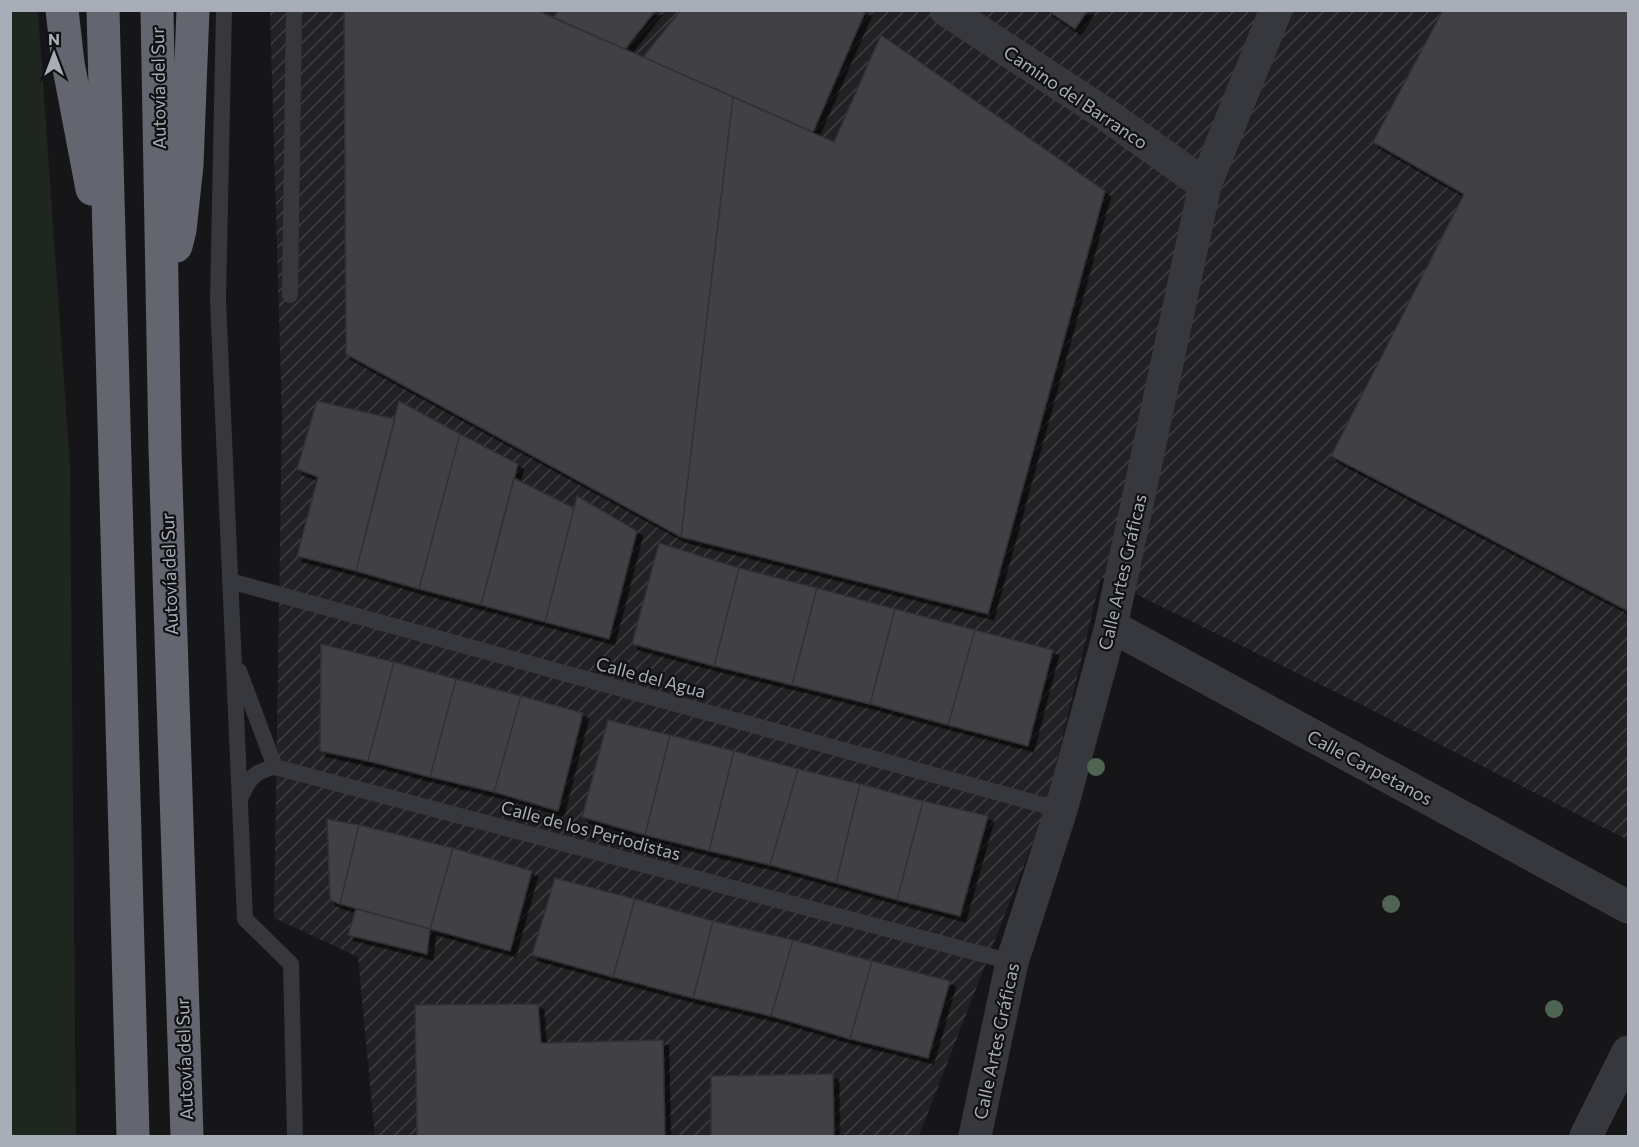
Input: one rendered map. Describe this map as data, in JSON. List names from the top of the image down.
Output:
{
  "streets": {
    "highway": ["Autovía del Sur"],
    "street": ["Camino del Barranco", "Calle Artes Gráficas", "Calle Carpetanos"],
    "lane": ["Calle del Agua", "Calle de los Periodistas"]
  },
  "crossings": [
    ["Camino del Barranco", "Calle Artes Gráficas"],
    ["Calle Artes Gráficas", "Calle del Agua"],
    ["Calle Artes Gráficas", "Calle Carpetanos"],
    ["Calle Artes Gráficas", "Calle de los Periodistas"]
  ],
  "north": "top"
}
